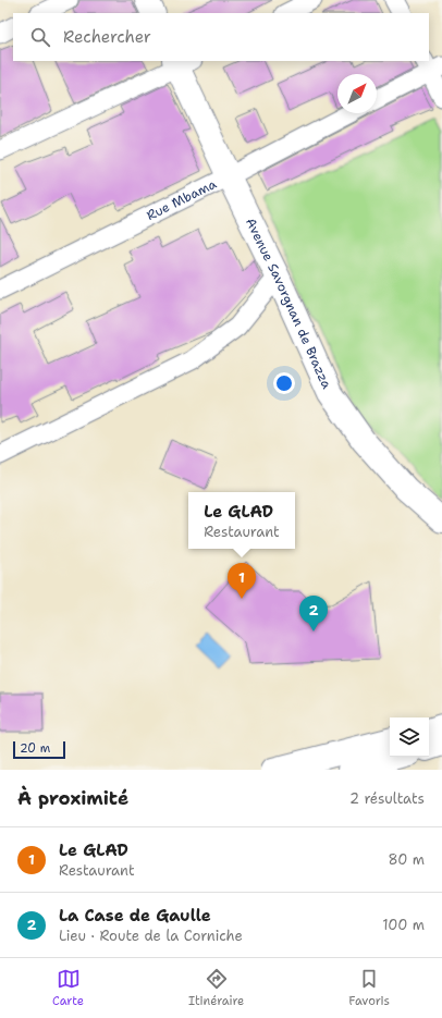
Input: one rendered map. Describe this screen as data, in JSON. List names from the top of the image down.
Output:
{
  "streets": {
    "main road": ["Avenue Savorgnan de Brazza"],
    "street": ["Rue Mbama"]
  },
  "crossings": [
    ["Rue Mbama", "Avenue Savorgnan de Brazza"]
  ],
  "scale_bar": "20 m",
  "north": "top right",
  "page": {
    "search": "Rechercher",
    "popup": ["Le GLAD", "Restaurant"],
    "pins": ["1", "2"],
    "scale": "20 m",
    "heading": ["À proximité", "2 résultats"],
    "list": [
      {
        "mark": "1",
        "name": "Le GLAD",
        "note": "Restaurant",
        "value": "80 m"
      },
      {
        "mark": "2",
        "name": "La Case de Gaulle",
        "note": "Lieu · Route de la Corniche",
        "value": "100 m"
      }
    ],
    "nav": ["Carte", "Itinéraire", "Favoris"]
  }
}
